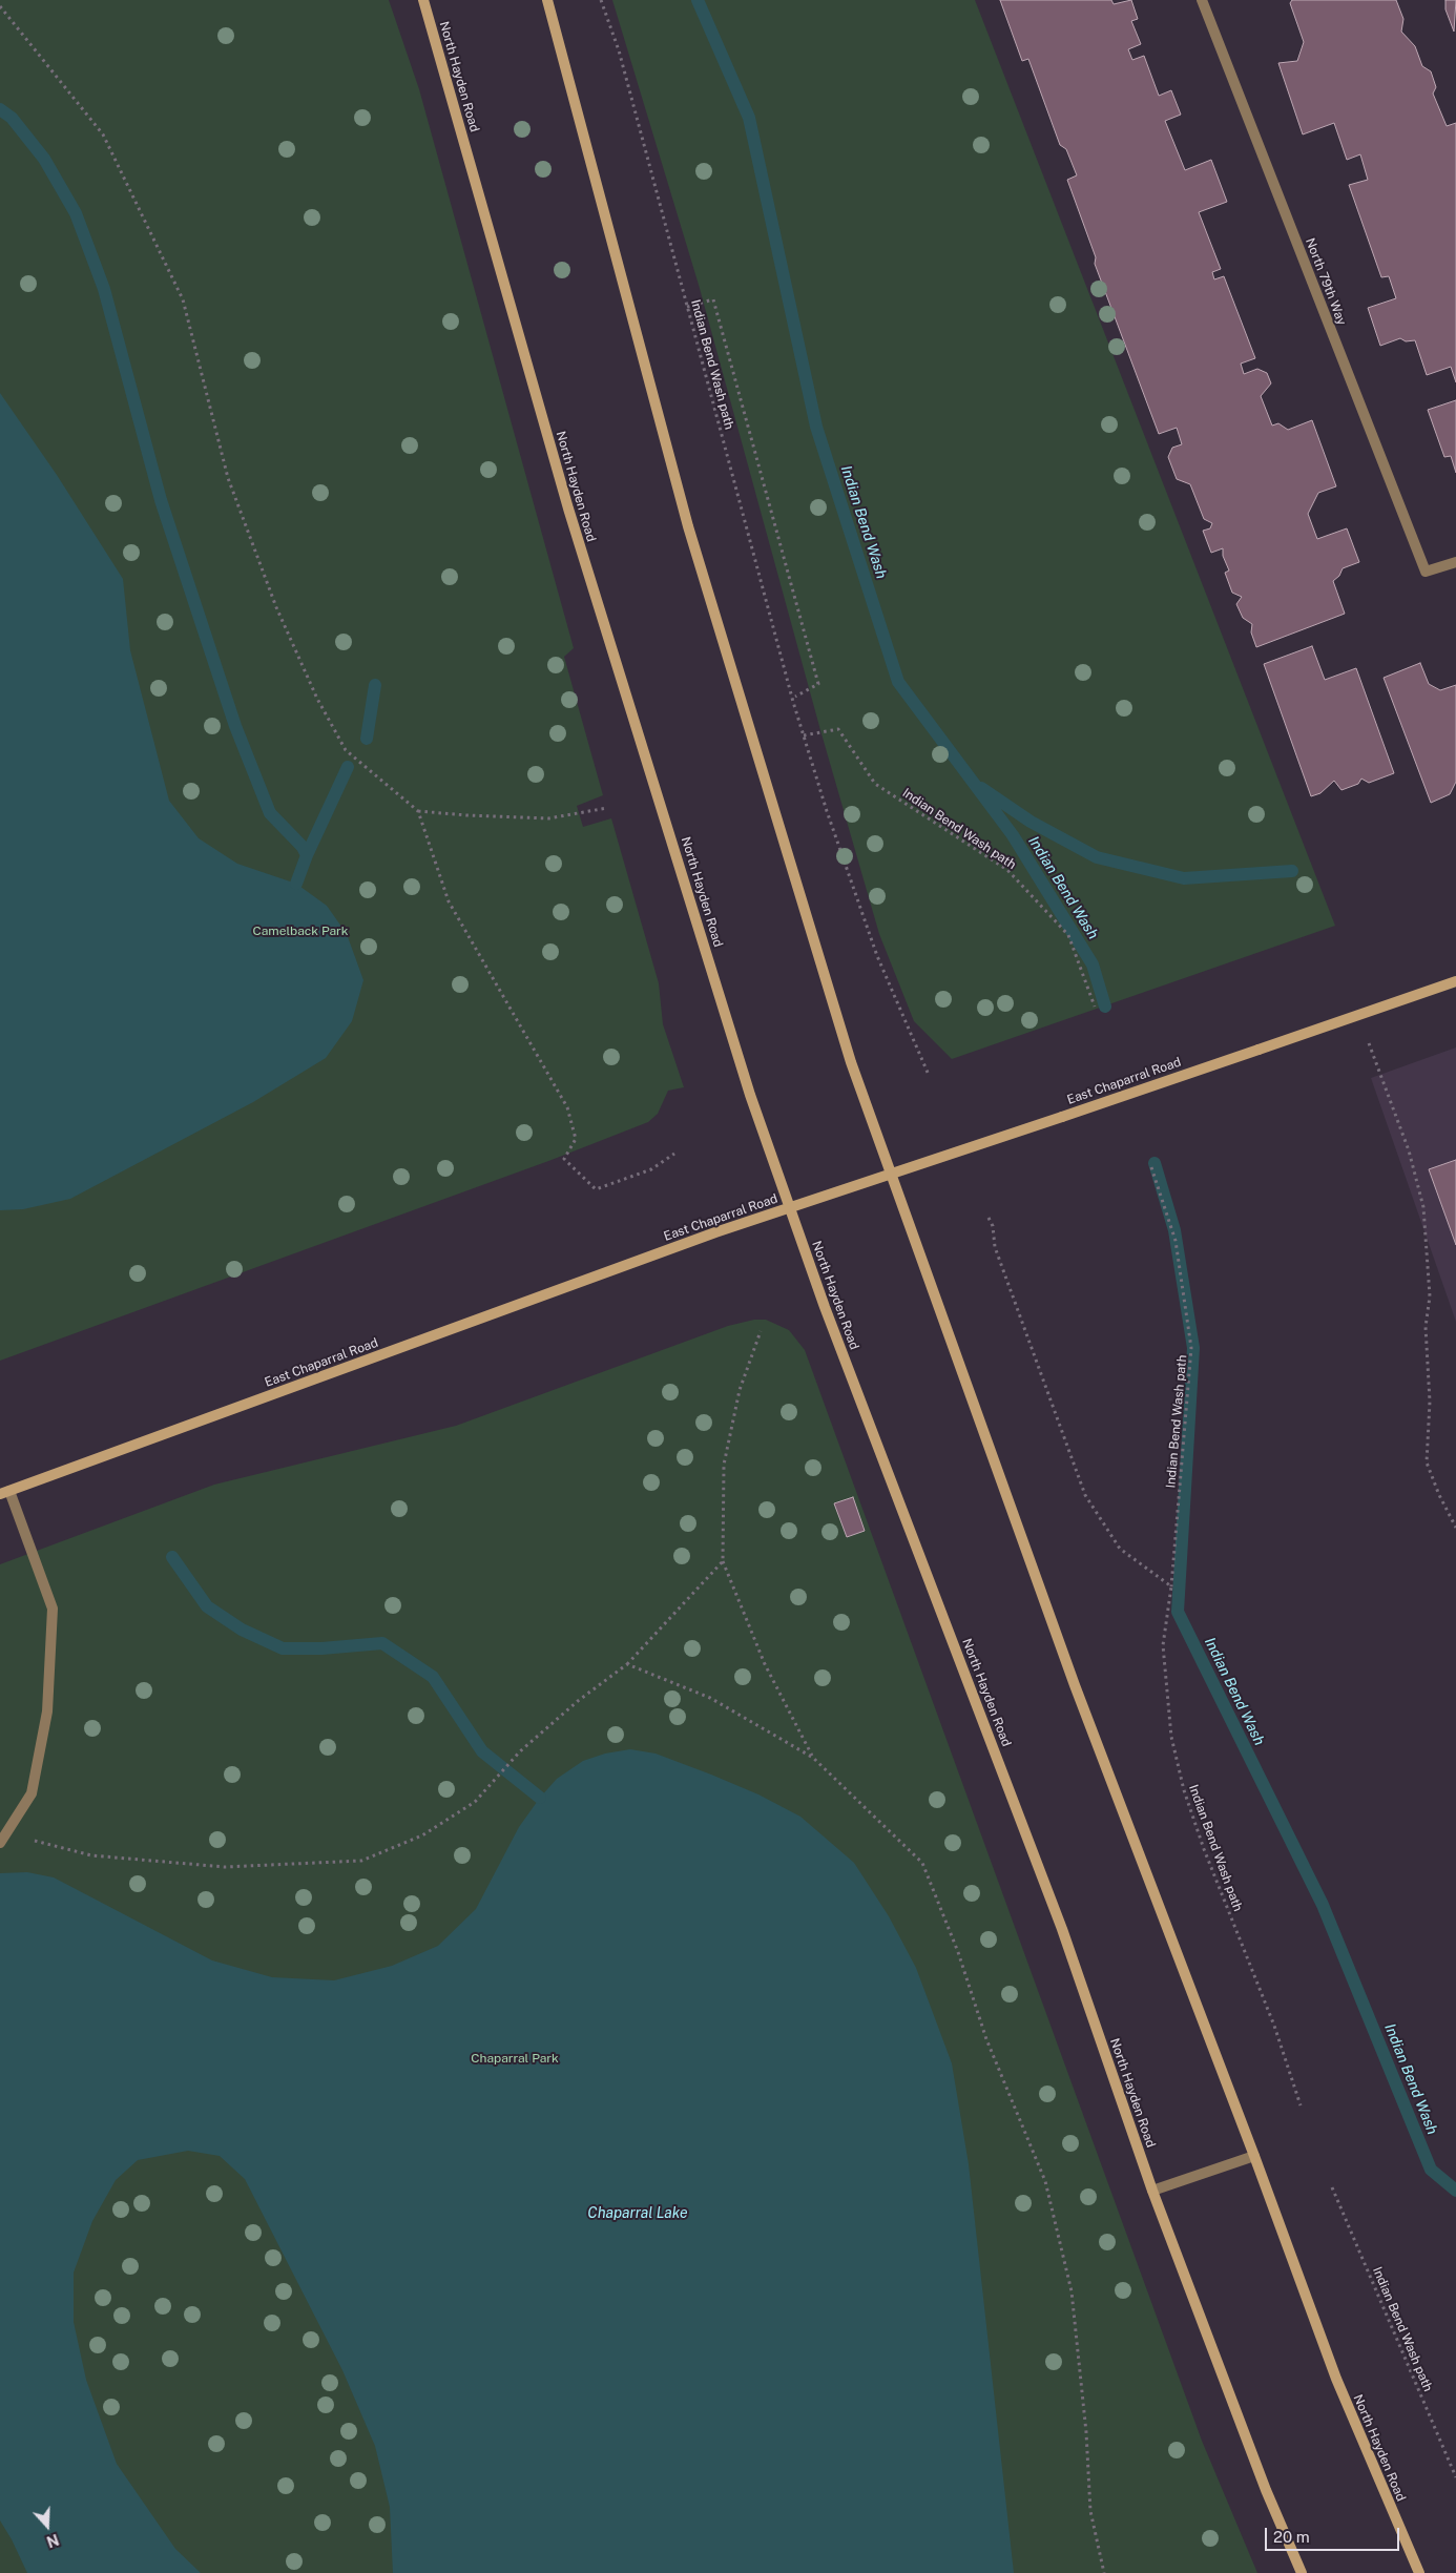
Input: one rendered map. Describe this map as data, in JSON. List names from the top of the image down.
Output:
{
  "streets": {
    "main road": ["North Hayden Road", "East Chaparral Road"],
    "street": ["North 79th Way"],
    "path": ["Indian Bend Wash path"]
  },
  "crossings": [
    ["North Hayden Road", "East Chaparral Road"]
  ],
  "water": ["Indian Bend Wash", "Chaparral Lake"],
  "parks": ["Camelback Park", "Chaparral Park"],
  "scale_bar": "20 m",
  "north": "bottom"
}
